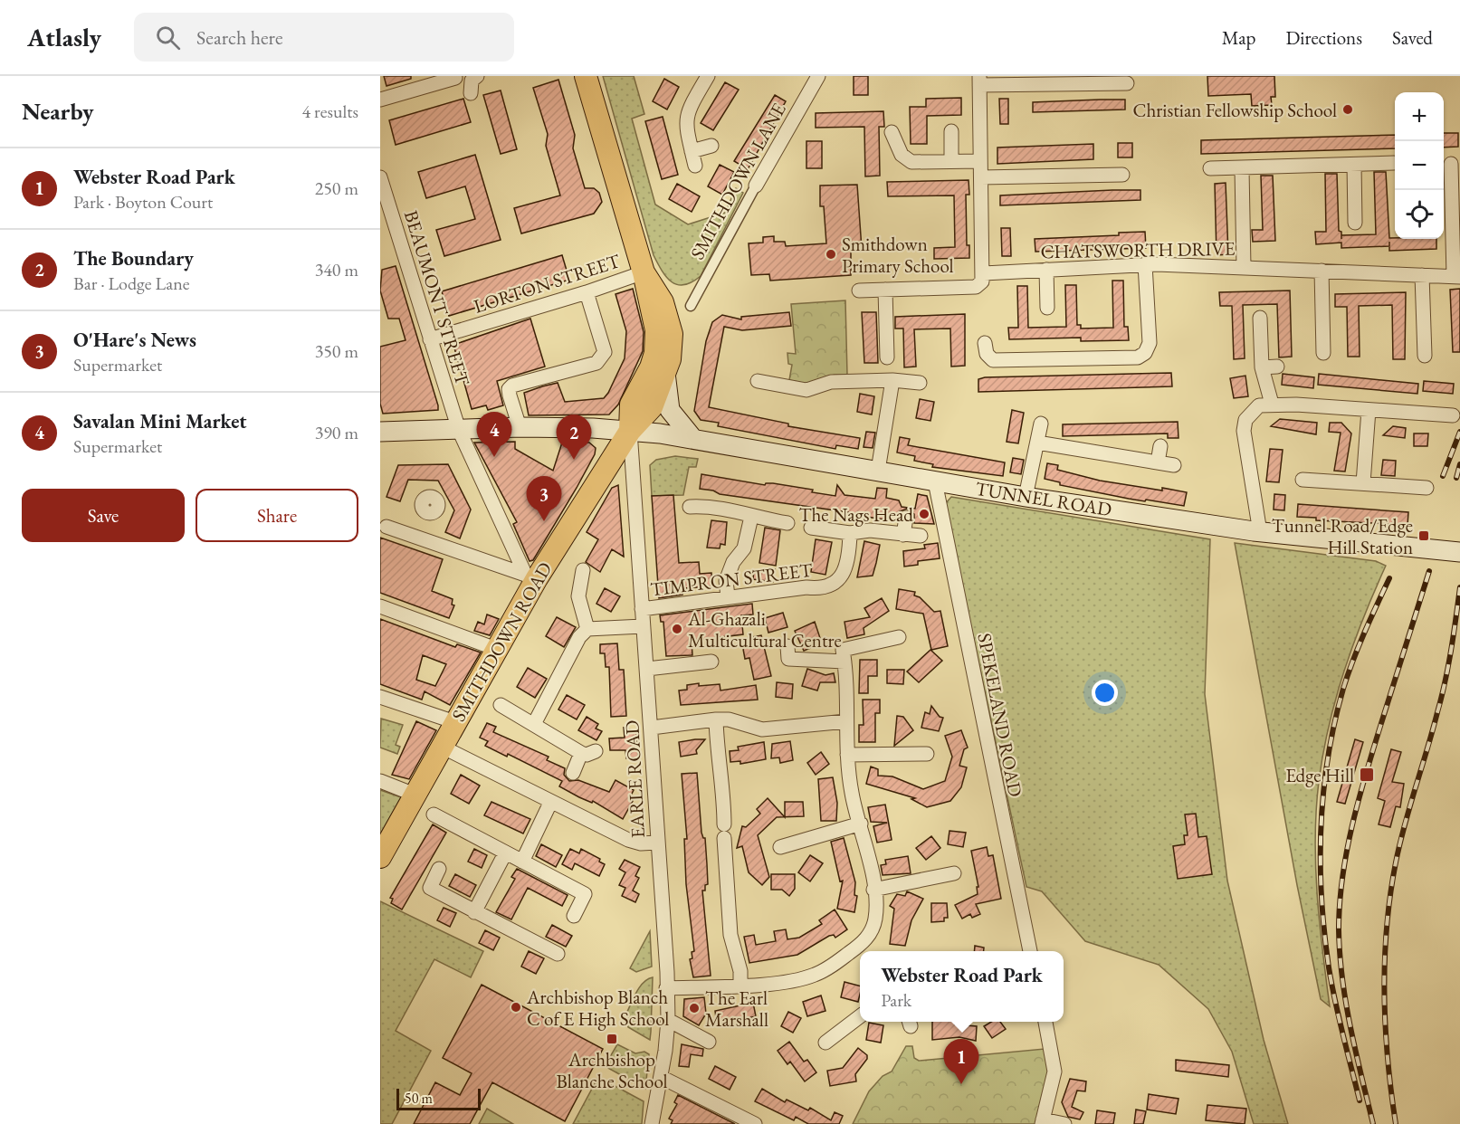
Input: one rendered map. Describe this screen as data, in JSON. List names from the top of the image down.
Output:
{
  "streets": {
    "highway": ["SMITHDOWN ROAD"],
    "main road": ["TUNNEL ROAD"],
    "street": [
      "SMITHDOWN LANE",
      "CHATSWORTH DRIVE",
      "LORTON STREET",
      "BEAUMONT STREET",
      "TIMPRON STREET",
      "SPEKELAND ROAD",
      "EARLE ROAD"
    ]
  },
  "crossings": [
    ["LORTON STREET", "BEAUMONT STREET"],
    ["LORTON STREET", "SMITHDOWN ROAD"],
    ["BEAUMONT STREET", "TUNNEL ROAD"],
    ["BEAUMONT STREET", "SMITHDOWN ROAD"],
    ["TUNNEL ROAD", "SMITHDOWN ROAD"],
    ["TUNNEL ROAD", "SPEKELAND ROAD"],
    ["TUNNEL ROAD", "EARLE ROAD"],
    ["TIMPRON STREET", "EARLE ROAD"],
    ["SMITHDOWN ROAD", "EARLE ROAD"]
  ],
  "places": {
    "other": [
      "Christian Fellowship School",
      "Smithdown Primary School",
      "The Nags Head",
      "Al-Ghazali Multicultural Centre",
      "Archbishop Blanch C of E High School",
      "The Earl Marshall"
    ],
    "transit": ["Tunnel Road/Edge Hill Station", "Edge Hill", "Archbishop Blanche School"]
  },
  "scale_bar": "50 m",
  "page": {
    "header": "Atlasly",
    "search": "Search here",
    "nav": ["Map", "Directions", "Saved"],
    "heading": ["Nearby", "4 results"],
    "map_buttons": ["+", "−"],
    "list": [
      {
        "mark": "1",
        "name": "Webster Road Park",
        "note": "Park · Boyton Court",
        "value": "250 m"
      },
      {
        "mark": "2",
        "name": "The Boundary",
        "note": "Bar · Lodge Lane",
        "value": "340 m"
      },
      {
        "mark": "3",
        "name": "O'Hare's News",
        "note": "Supermarket",
        "value": "350 m"
      },
      {
        "mark": "4",
        "name": "Savalan Mini Market",
        "note": "Supermarket",
        "value": "390 m"
      }
    ],
    "pins": [
      "4",
      "2",
      "3",
      "1"
    ],
    "buttons": ["Save", "Share"],
    "popup": ["Webster Road Park", "Park"],
    "scale": "50 m"
  }
}
